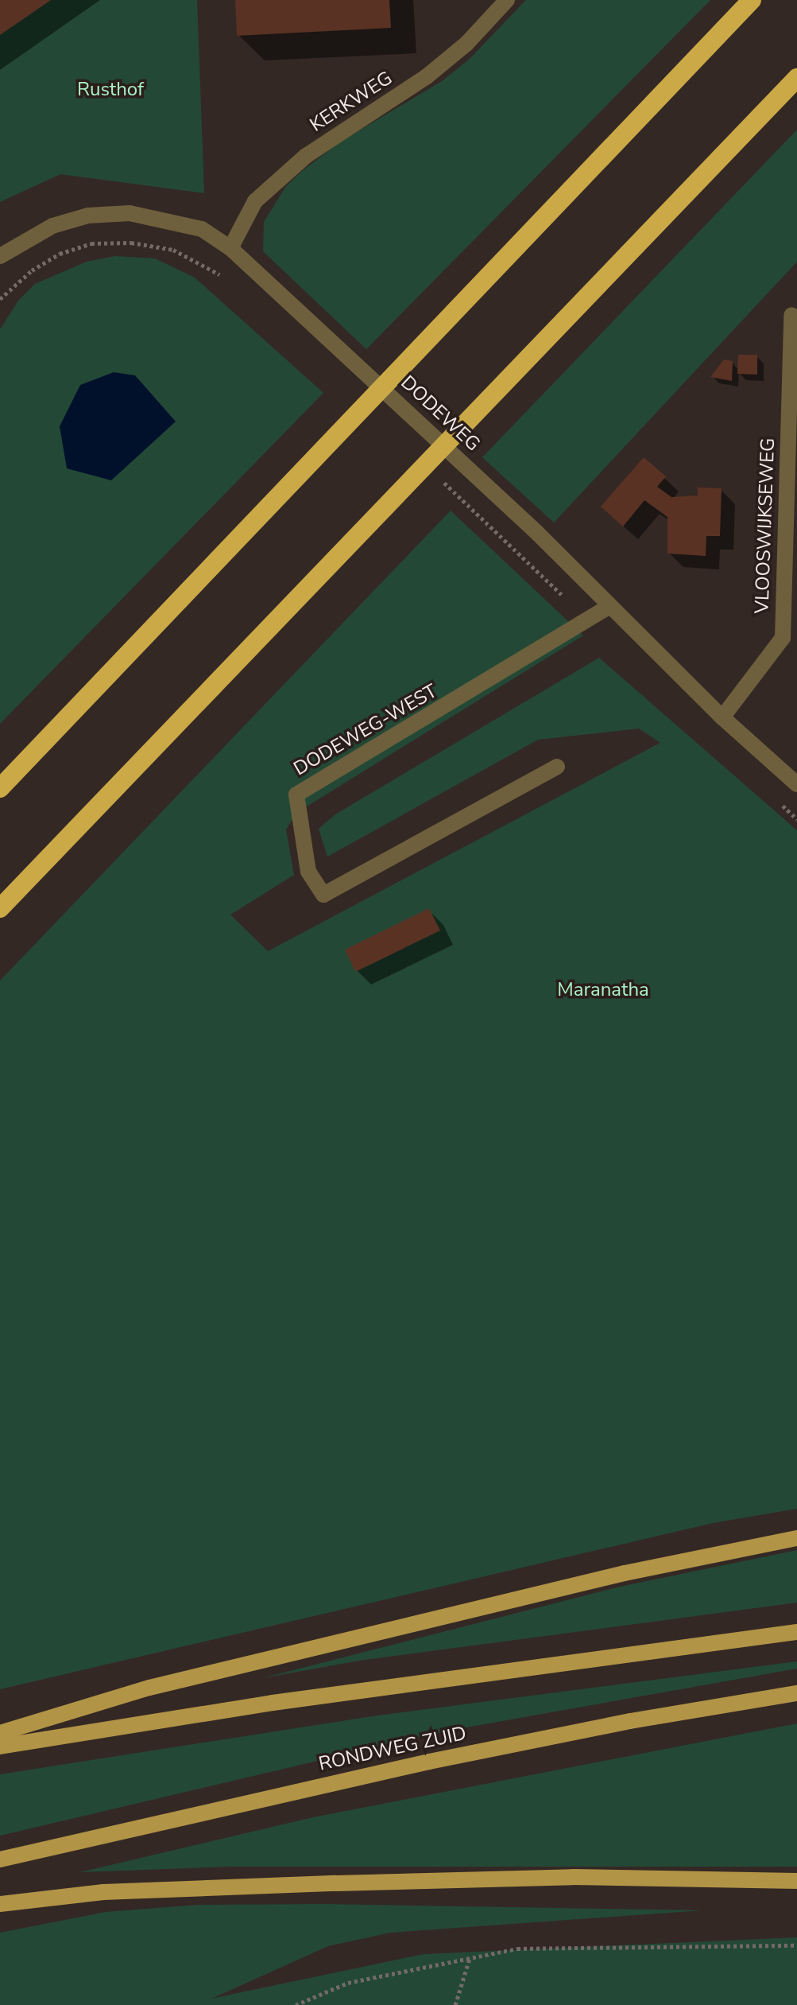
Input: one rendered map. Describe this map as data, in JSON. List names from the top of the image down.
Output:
{
  "streets": {
    "main road": ["RONDWEG ZUID"],
    "street": [
      "KERKWEG",
      "DODEWEG",
      "VLOOSWIJKSEWEG",
      "DODEWEG-WEST"
    ]
  },
  "crossings": [
    ["KERKWEG", "DODEWEG"],
    ["DODEWEG", "VLOOSWIJKSEWEG"],
    ["DODEWEG", "DODEWEG-WEST"]
  ],
  "parks": ["Rusthof", "Maranatha"]
}
